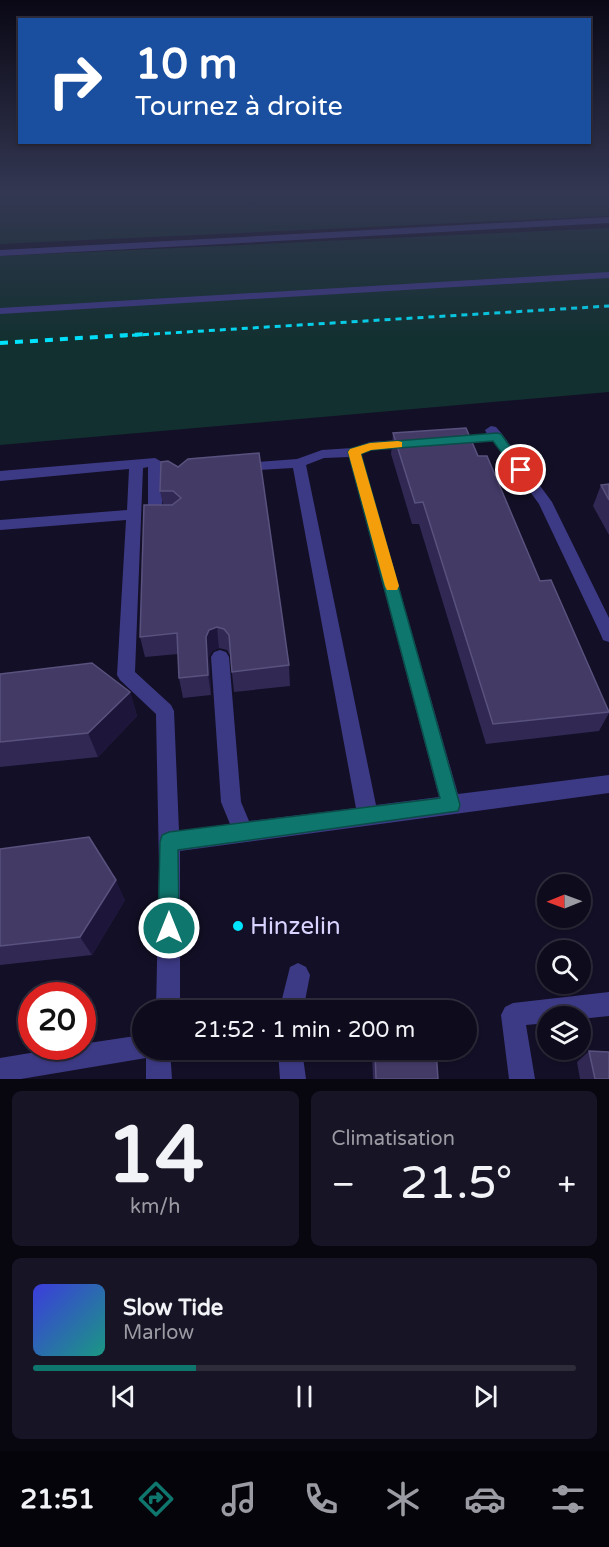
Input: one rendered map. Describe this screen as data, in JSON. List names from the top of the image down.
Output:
{
  "places": ["Hinzelin"],
  "north": "left",
  "page": {
    "turn": ["10 m", "Tournez à droite"],
    "limit": "20",
    "trip": "21:52 · 1 min · 200 m",
    "tile": [
      ["14", "km/h"],
      "Climatisation"
    ],
    "heat": ["−", "21.5°", "+"],
    "song": ["Slow Tide", "Marlow"],
    "tabs": "21:51"
  }
}
